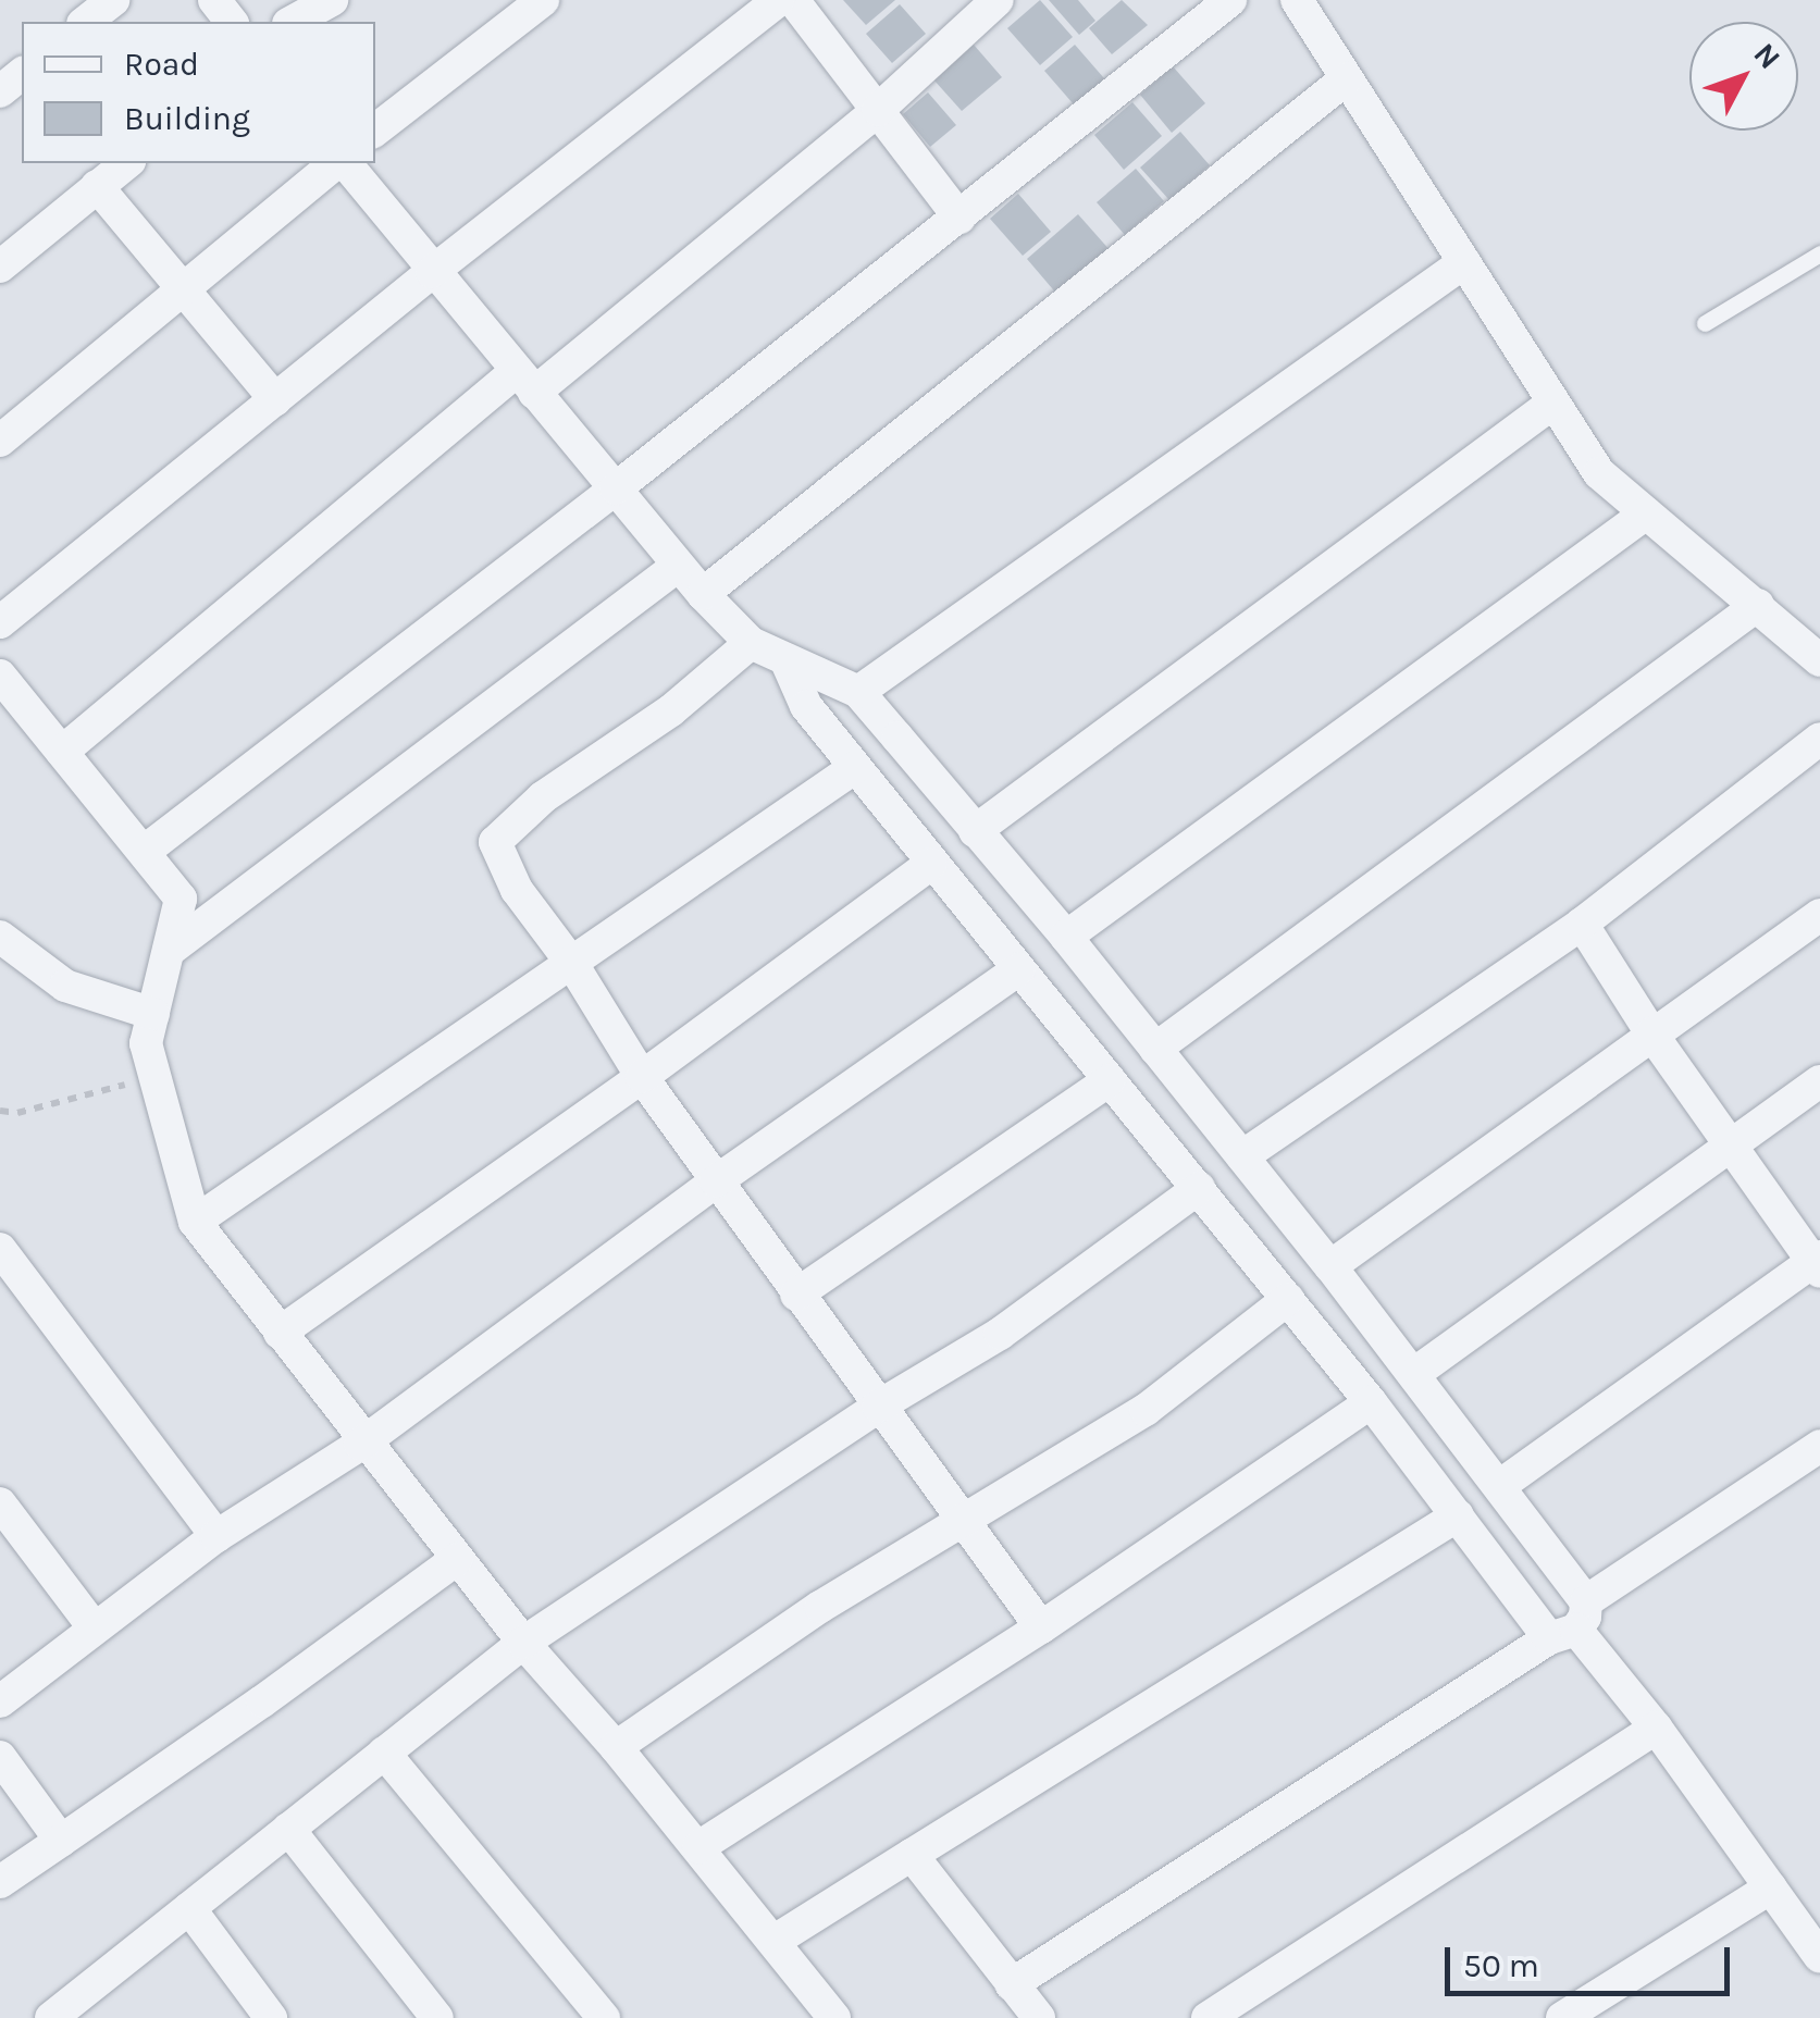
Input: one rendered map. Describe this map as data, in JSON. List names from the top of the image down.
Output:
{
  "legend": ["Road", "Building"],
  "scale_bar": "50 m",
  "north": "top right"
}
